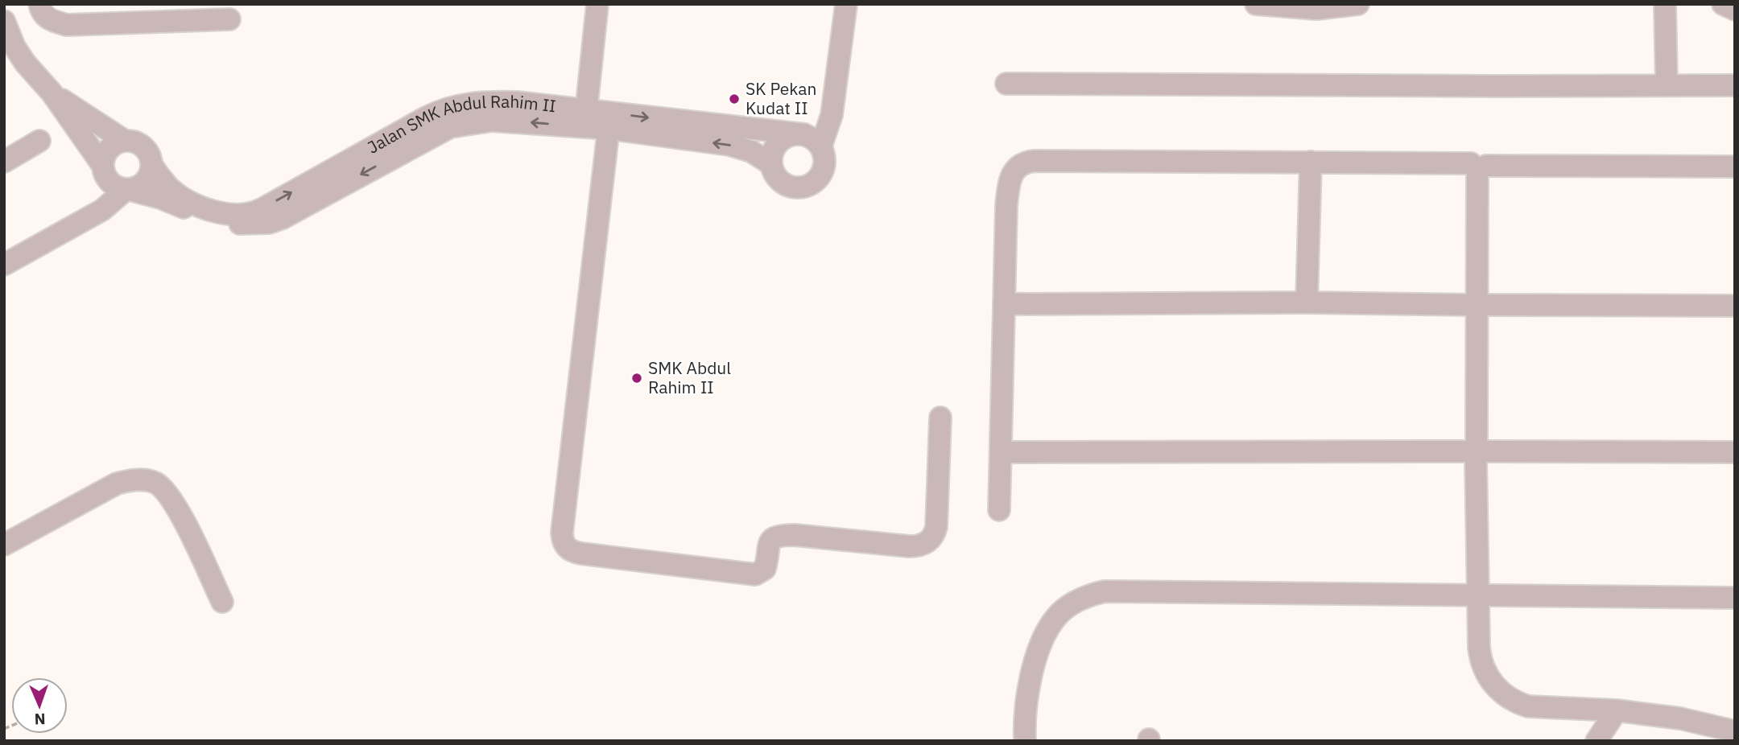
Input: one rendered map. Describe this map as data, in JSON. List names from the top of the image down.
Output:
{
  "streets": {
    "street": ["Jalan SMK Abdul Rahim II"]
  },
  "places": ["SK Pekan Kudat II", "SMK Abdul Rahim II"],
  "north": "bottom"
}
